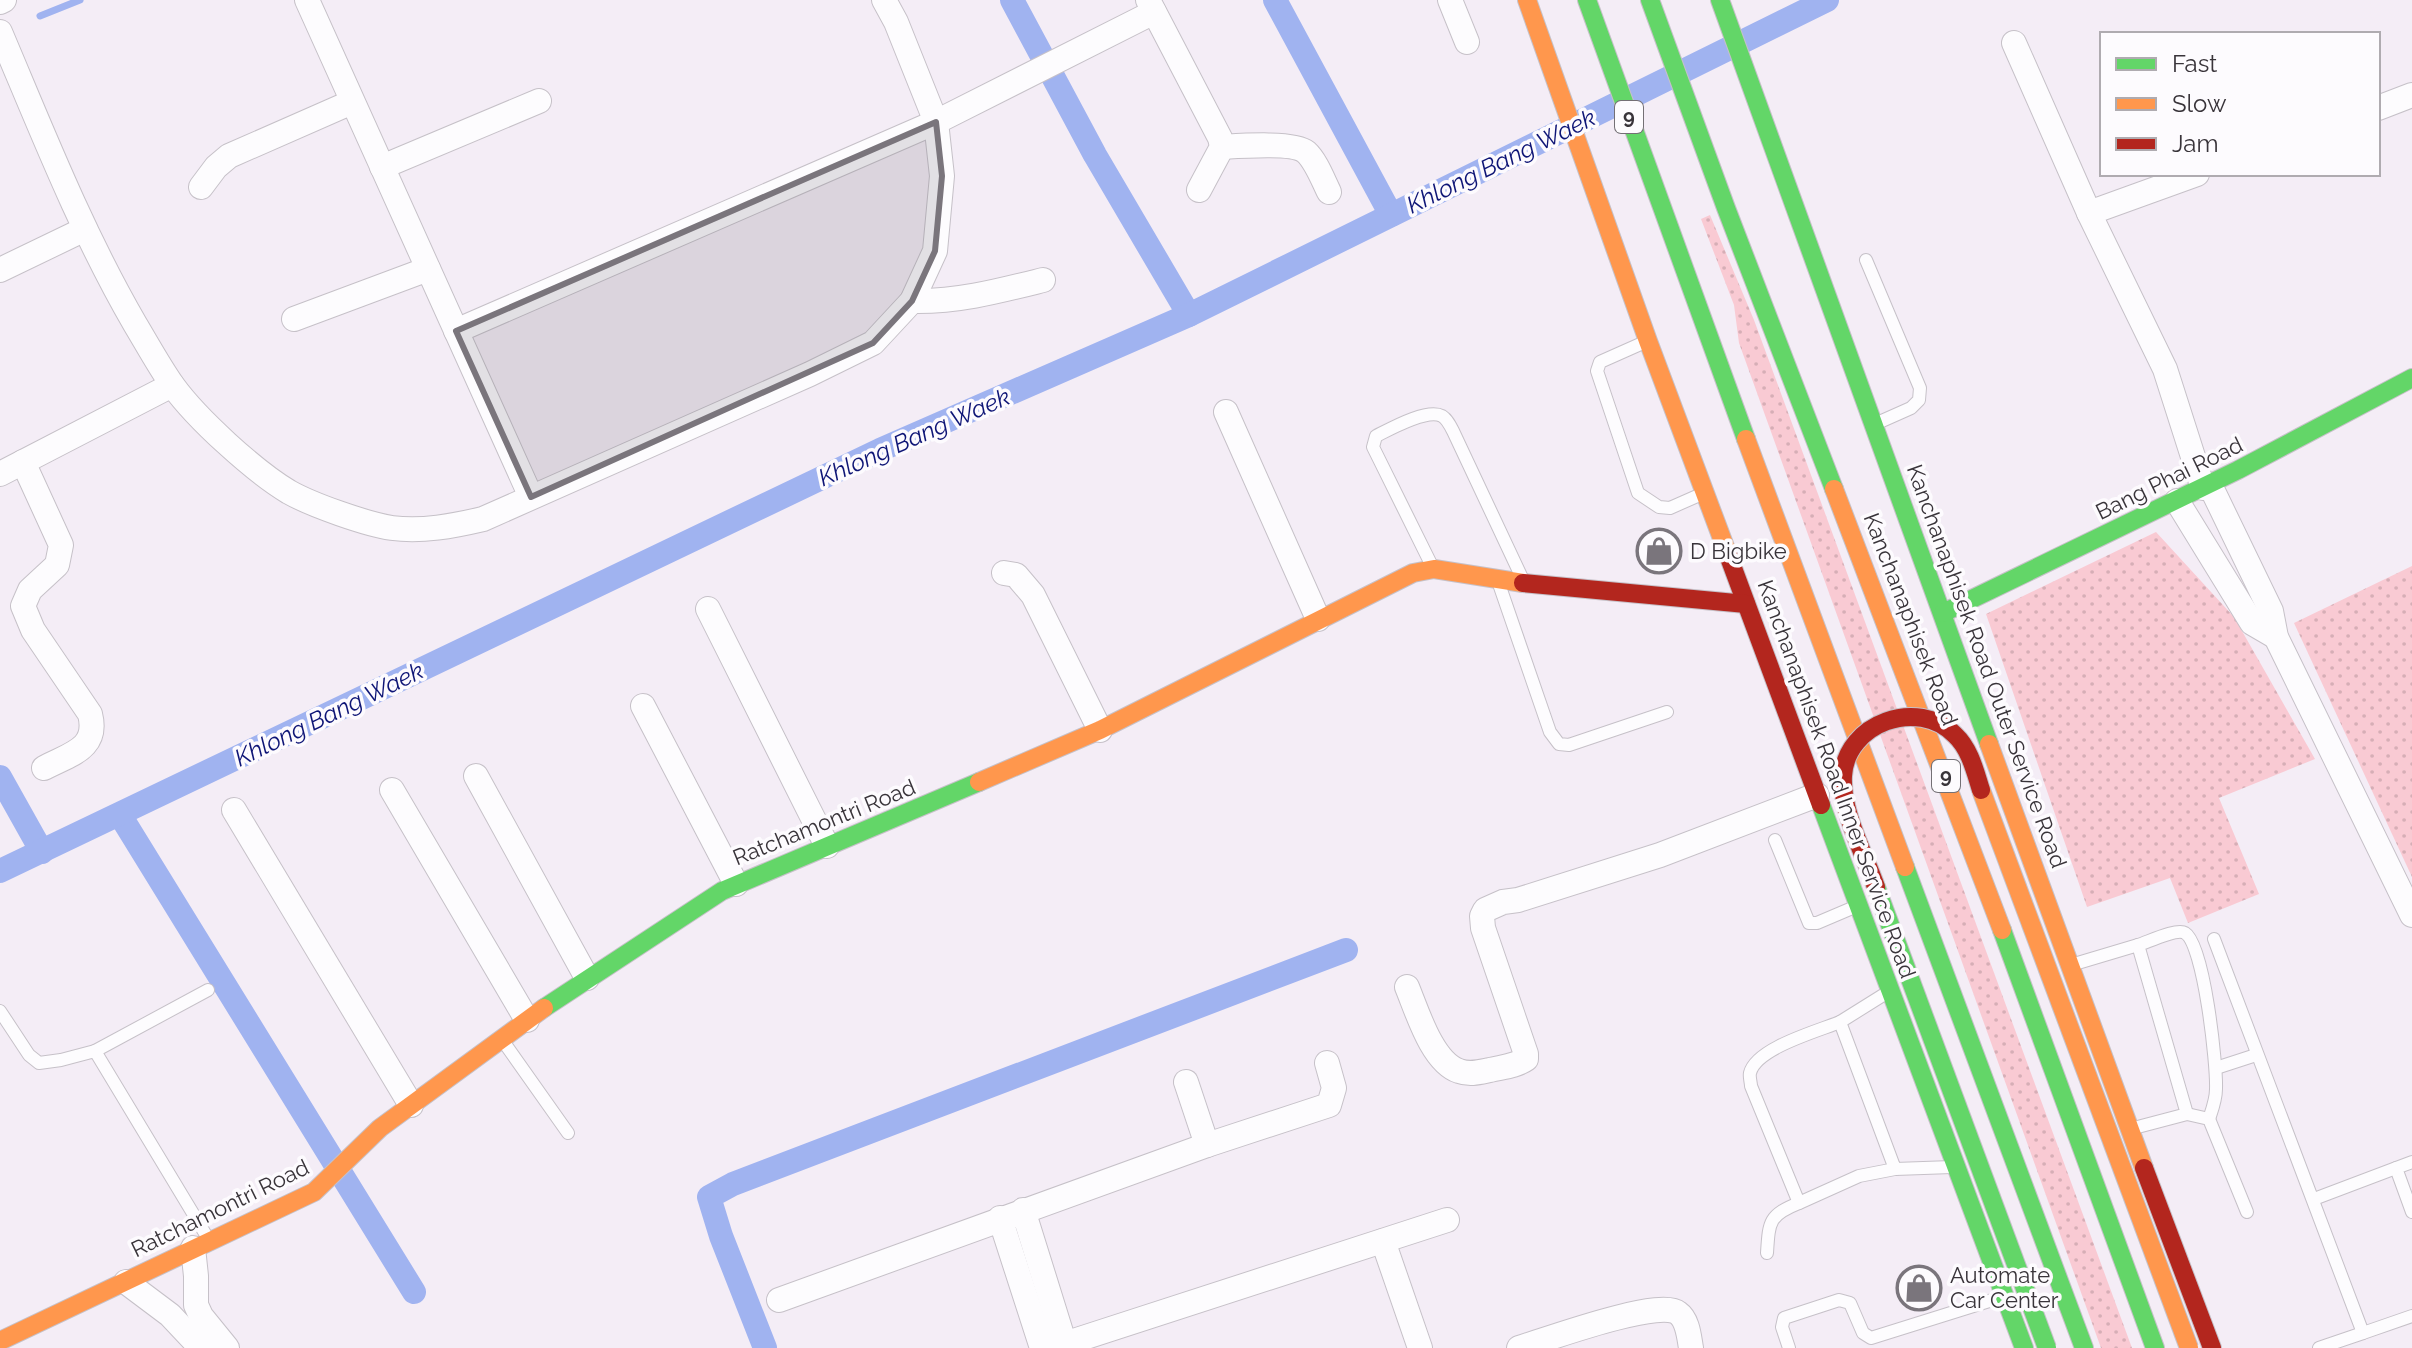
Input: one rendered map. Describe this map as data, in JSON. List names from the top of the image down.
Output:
{
  "streets": {
    "main road": [
      "9",
      "Bang Phai Road",
      "Kanchanaphisek Road",
      "Kanchanaphisek Road Outer Service Road",
      "Kanchanaphisek Road Inner Service Road",
      "Ratchamontri Road"
    ]
  },
  "crossings": [
    ["Bang Phai Road", "Kanchanaphisek Road Outer Service Road"],
    ["Kanchanaphisek Road Inner Service Road", "Ratchamontri Road"]
  ],
  "water": ["Khlong Bang Waek"],
  "places": {
    "shop": ["D Bigbike", "Automate Car Center"]
  },
  "legend": ["Fast", "Slow", "Jam"]
}
